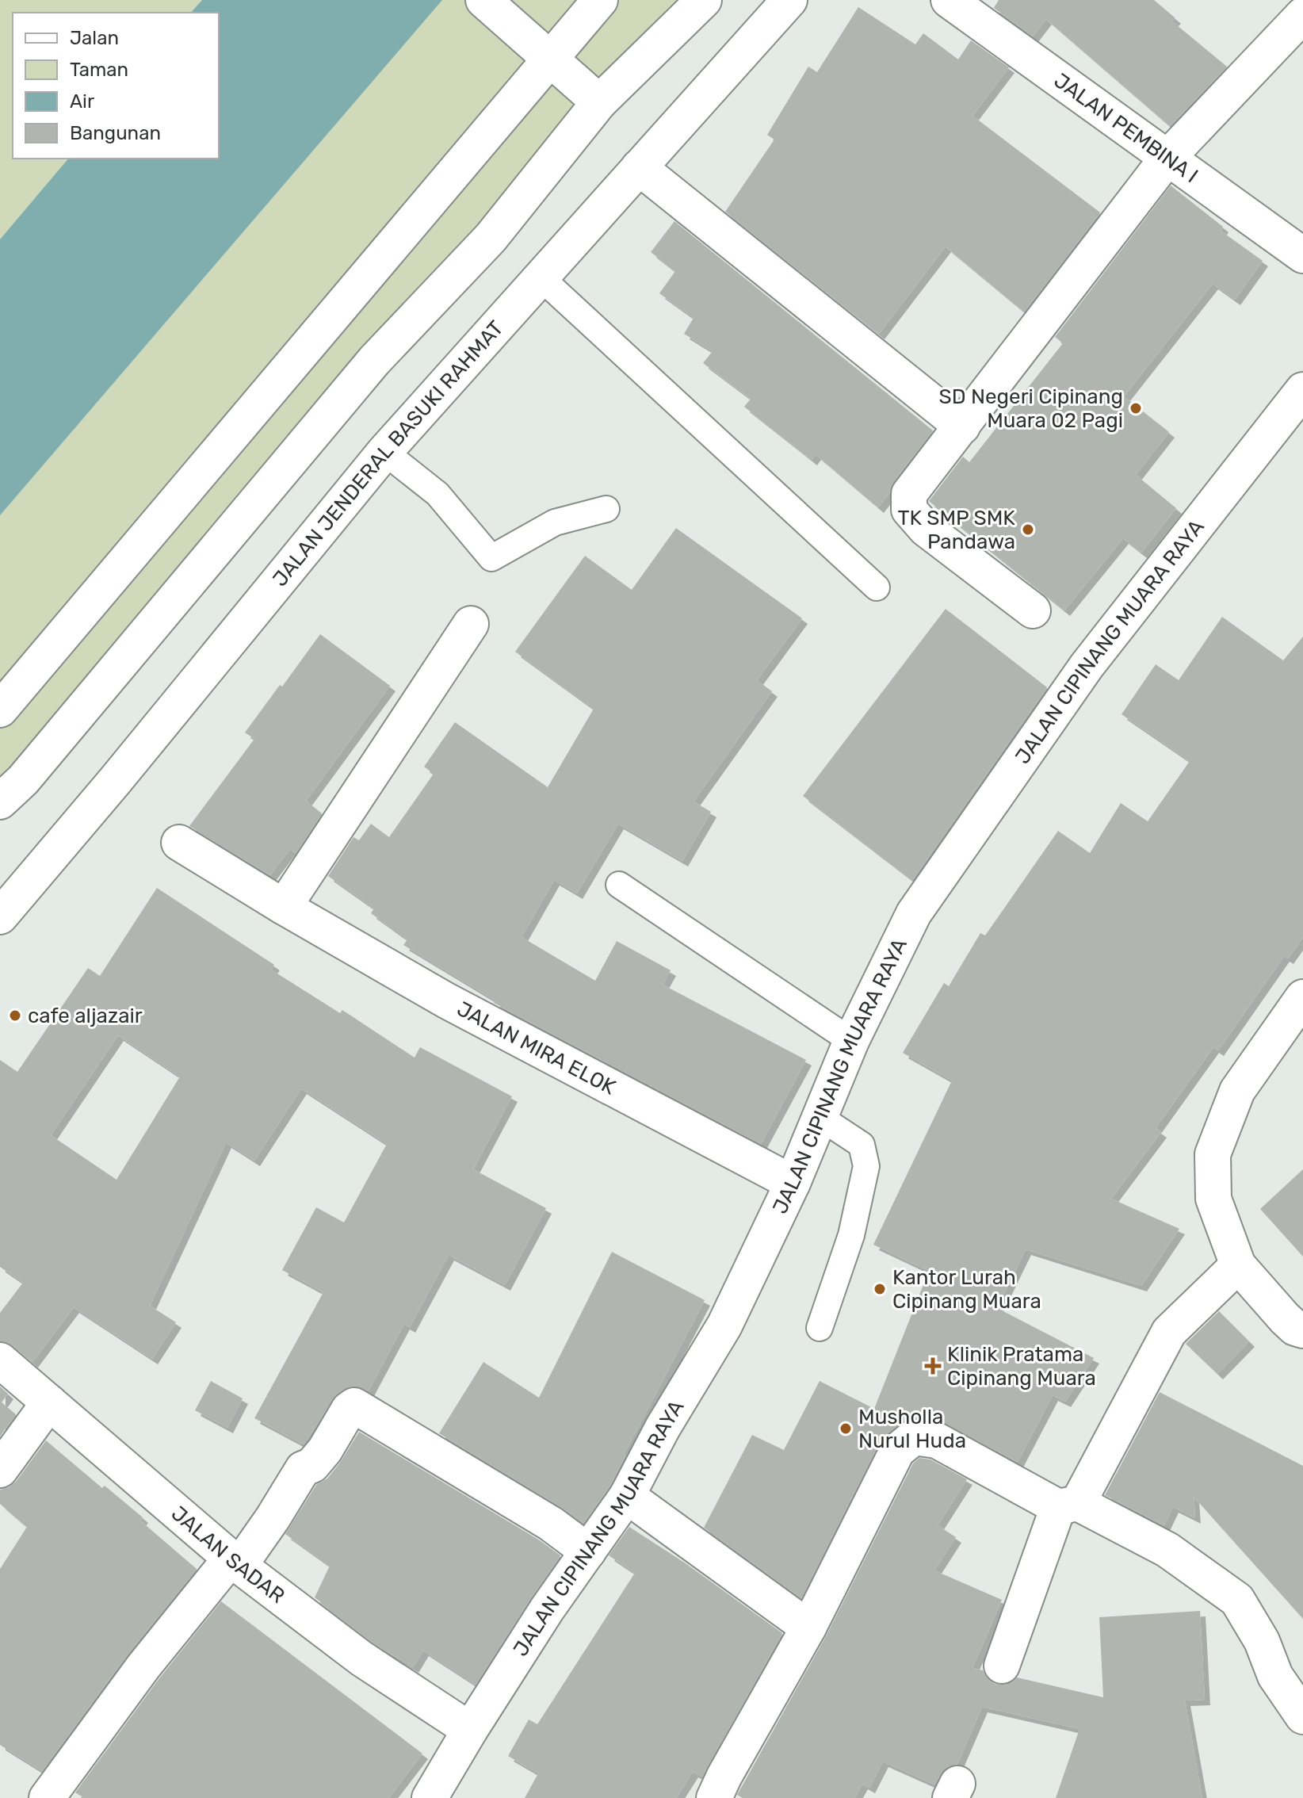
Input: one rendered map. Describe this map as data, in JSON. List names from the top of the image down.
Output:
{
  "streets": {
    "street": [
      "JALAN PEMBINA I",
      "JALAN JENDERAL BASUKI RAHMAT",
      "JALAN CIPINANG MUARA RAYA",
      "JALAN MIRA ELOK",
      "JALAN SADAR"
    ]
  },
  "crossings": [
    ["JALAN CIPINANG MUARA RAYA", "JALAN MIRA ELOK"],
    ["JALAN CIPINANG MUARA RAYA", "JALAN SADAR"]
  ],
  "places": {
    "other": [
      "SD Negeri Cipinang Muara 02 Pagi",
      "TK SMP SMK Pandawa",
      "cafe aljazair",
      "Kantor Lurah Cipinang Muara",
      "Musholla Nurul Huda"
    ],
    "health": ["Klinik Pratama Cipinang Muara"]
  },
  "legend": [
    "Jalan",
    "Taman",
    "Air",
    "Bangunan"
  ]
}
